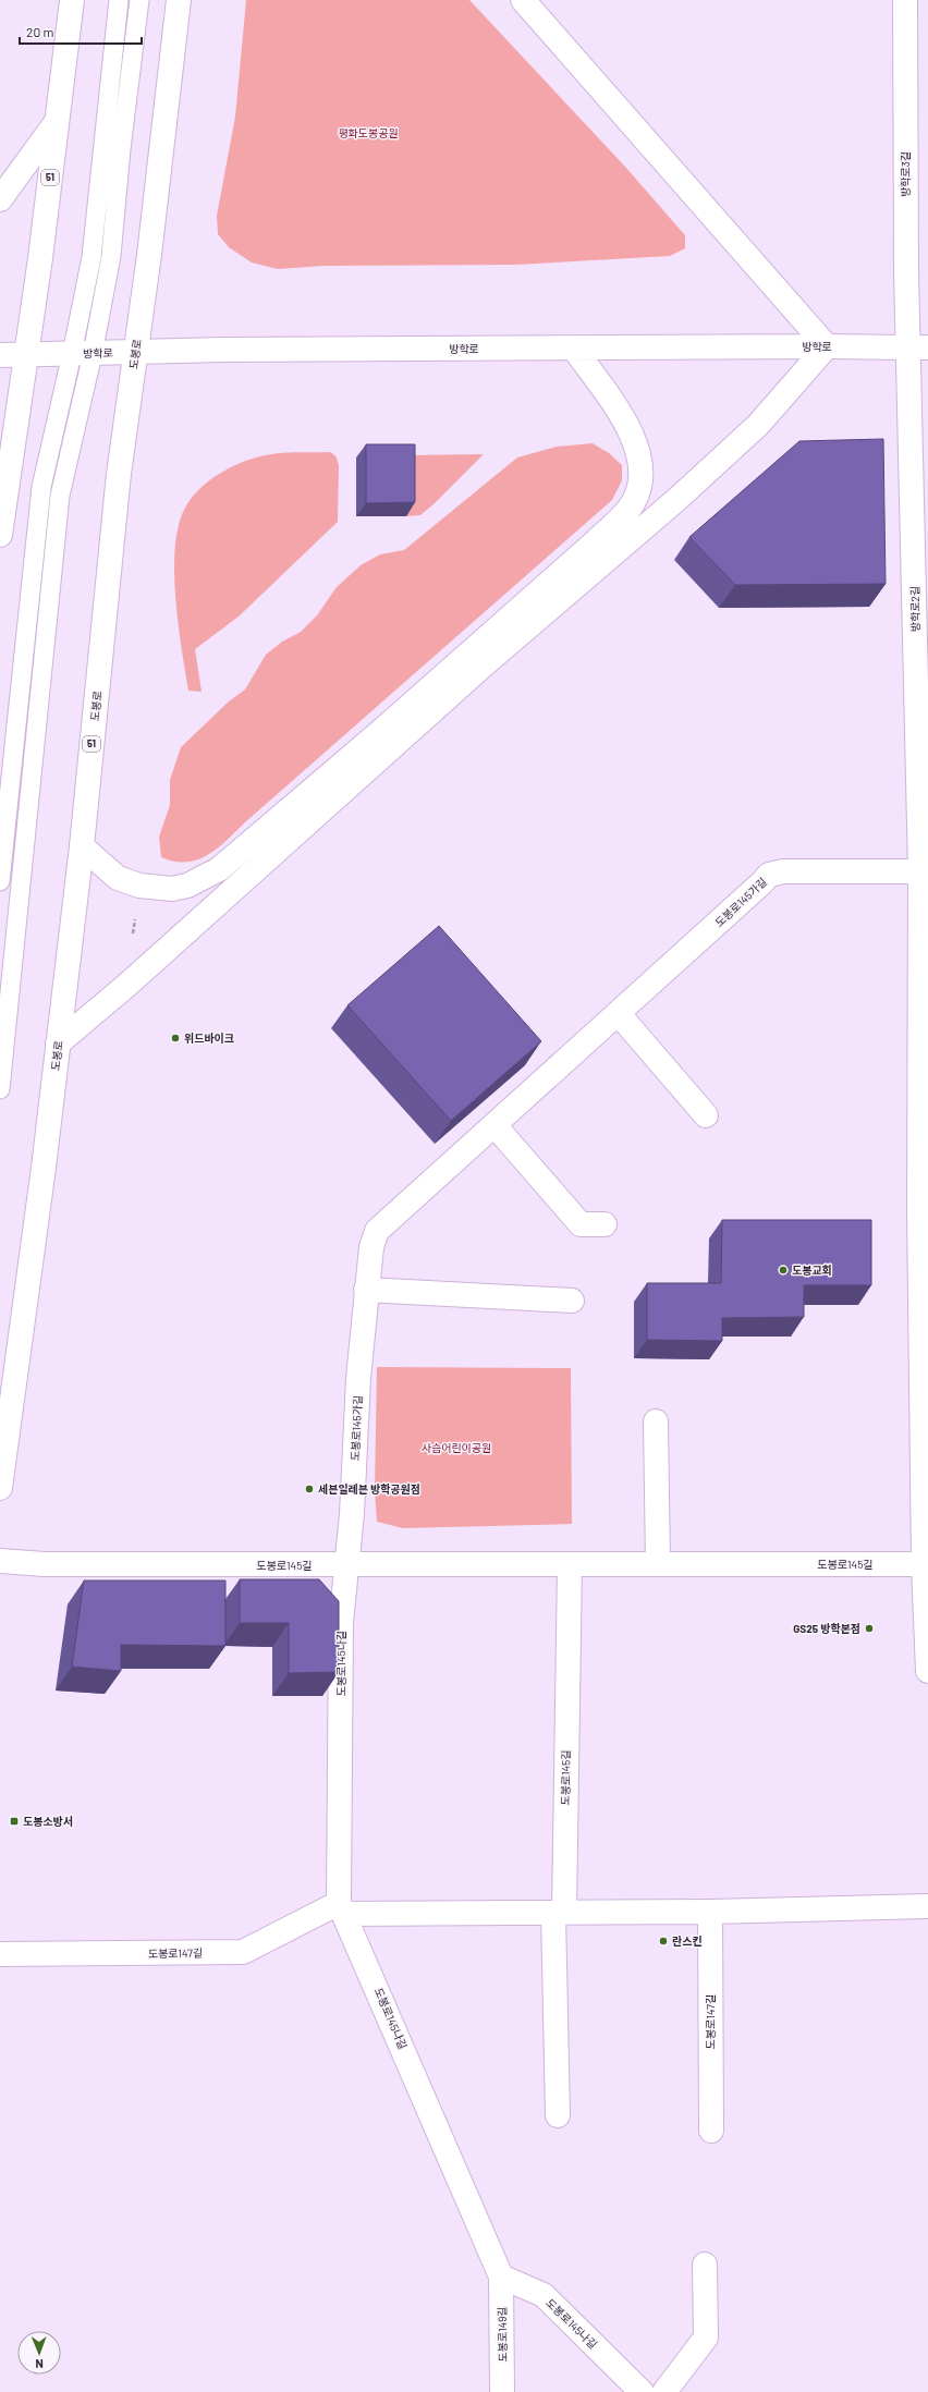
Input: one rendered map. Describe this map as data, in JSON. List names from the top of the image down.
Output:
{
  "streets": {
    "street": [
      "방학로3길",
      "51",
      "방학로",
      "도봉로",
      "방학로2길",
      "도봉로145가길",
      "도봉로145길",
      "도봉로145나길",
      "도봉로147길",
      "도봉로149길"
    ]
  },
  "crossings": [
    ["방학로3길", "방학로"],
    ["방학로3길", "방학로2길"],
    ["51", "방학로"],
    ["방학로", "도봉로"],
    ["방학로", "방학로2길"],
    ["방학로2길", "도봉로145가길"],
    ["방학로2길", "도봉로145길"],
    ["도봉로145가길", "도봉로145길"],
    ["도봉로145가길", "도봉로145나길"],
    ["도봉로145길", "도봉로145나길"],
    ["도봉로145길", "도봉로147길"],
    ["도봉로145나길", "도봉로147길"],
    ["도봉로145나길", "도봉로149길"]
  ],
  "parks": ["평화도봉공원", "사슴어린이공원"],
  "places": {
    "other": [
      "위드바이크",
      "도봉교회",
      "세븐일레븐 방학공원점",
      "GS25 방학본점",
      "란스킨"
    ],
    "transit": ["도봉소방서"]
  },
  "scale_bar": "20 m",
  "north": "bottom"
}
